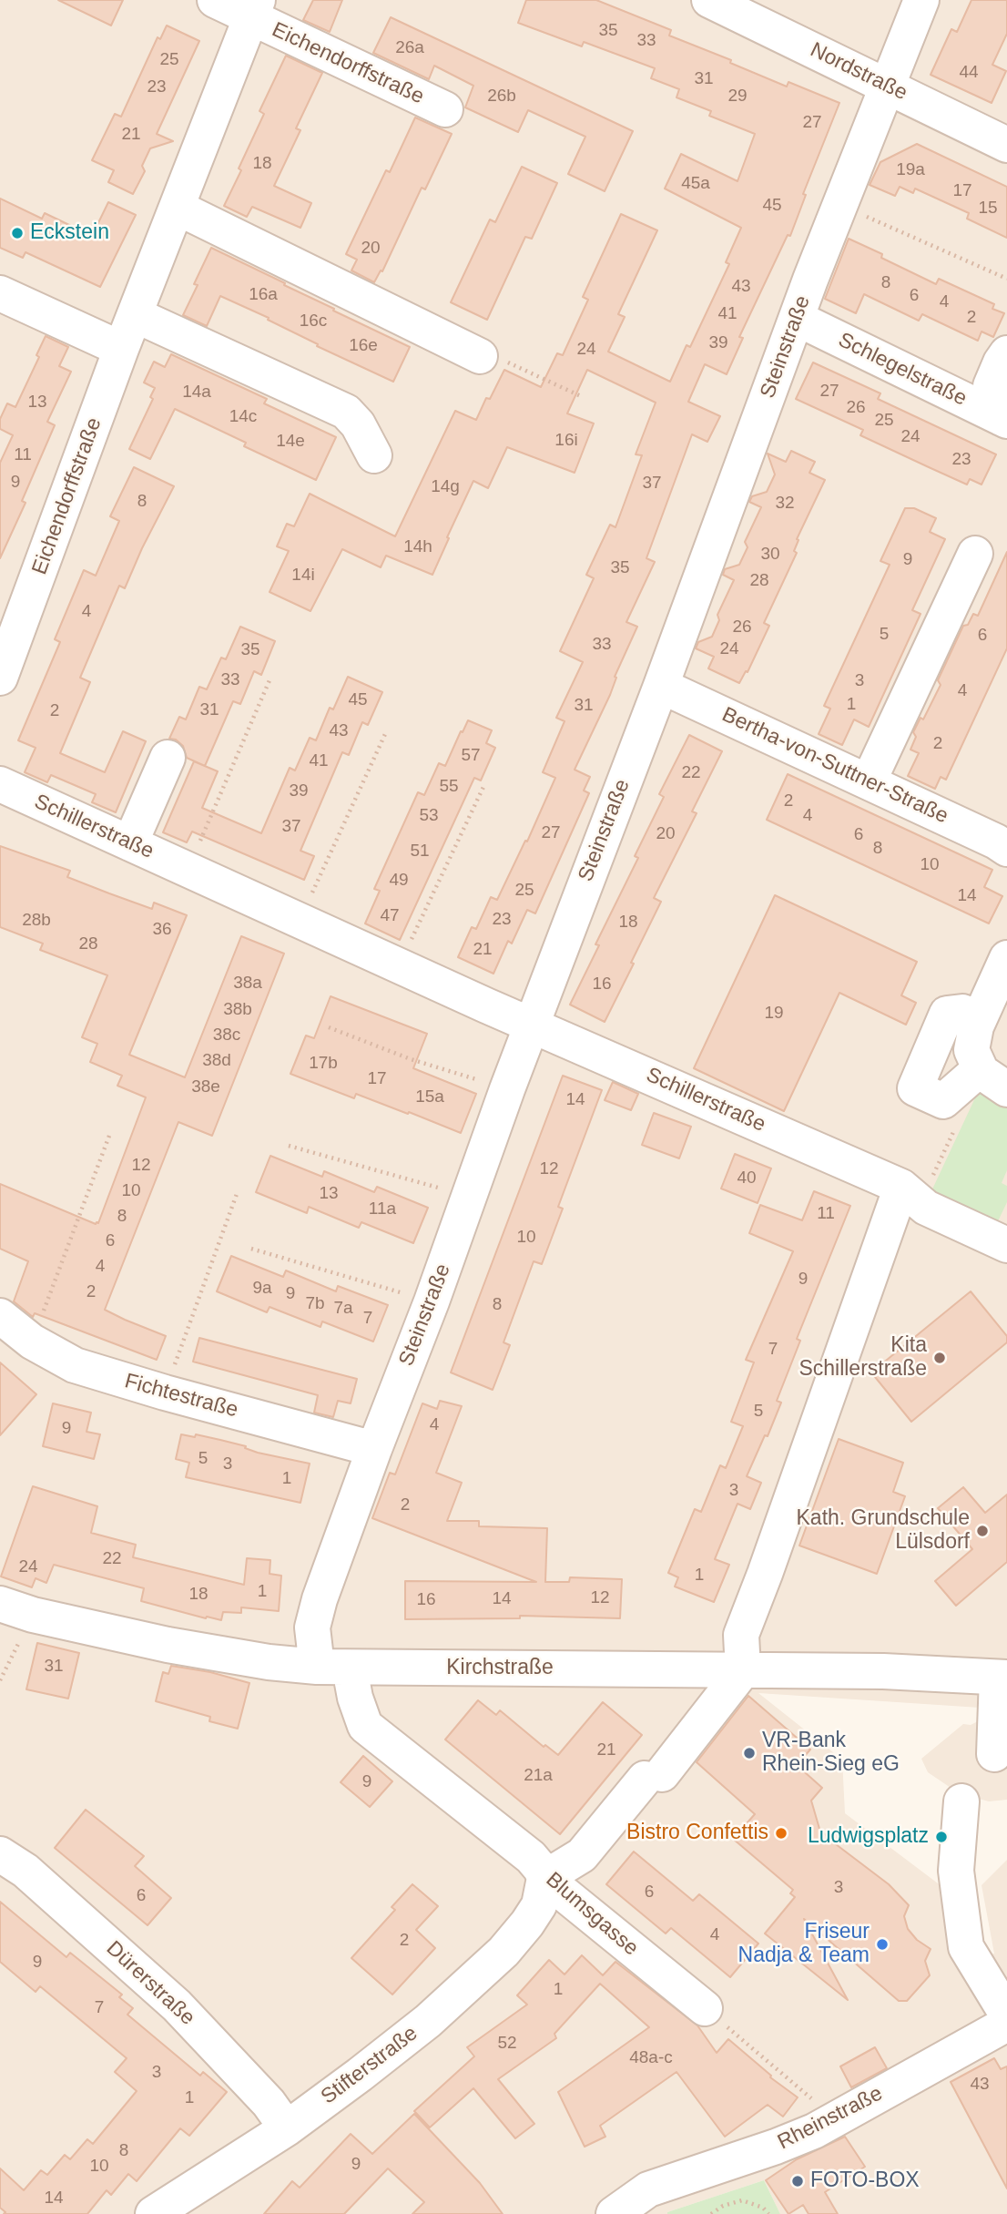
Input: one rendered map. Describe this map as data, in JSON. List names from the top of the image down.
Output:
{
  "streets": {
    "street": [
      "Eichendorffstraße",
      "Nordstraße",
      "Steinstraße",
      "Schlegelstraße",
      "Bertha-von-Suttner-Straße",
      "Schillerstraße",
      "Fichtestraße",
      "Kirchstraße",
      "Blumsgasse",
      "Dürerstraße",
      "Stifterstraße",
      "Rheinstraße"
    ]
  },
  "crossings": [
    ["Nordstraße", "Steinstraße"],
    ["Steinstraße", "Schlegelstraße"],
    ["Steinstraße", "Bertha-von-Suttner-Straße"],
    ["Steinstraße", "Schillerstraße"],
    ["Steinstraße", "Fichtestraße"],
    ["Steinstraße", "Kirchstraße"],
    ["Steinstraße", "Blumsgasse"],
    ["Kirchstraße", "Blumsgasse"],
    ["Blumsgasse", "Stifterstraße"],
    ["Dürerstraße", "Stifterstraße"]
  ],
  "places": [
    "Eckstein",
    "Kita Schillerstraße",
    "Kath. Grundschule Lülsdorf",
    "VR-Bank Rhein-Sieg eG",
    "Bistro Confettis",
    "Ludwigsplatz",
    "Friseur Nadja & Team",
    "FOTO-BOX"
  ],
  "house_numbers": [
    "35",
    "33",
    "26a",
    "25",
    "44",
    "31",
    "23",
    "26b",
    "29",
    "27",
    "21",
    "18",
    "19a",
    "45a",
    "17",
    "45",
    "15",
    "20",
    "8",
    "43",
    "16a",
    "6",
    "4",
    "41",
    "2",
    "16c",
    "39",
    "16e",
    "24",
    "27",
    "14a",
    "13",
    "26",
    "14c",
    "25",
    "24",
    "16i",
    "14e",
    "11",
    "23",
    "9",
    "37",
    "14g",
    "8",
    "32",
    "14h",
    "30",
    "9",
    "35",
    "14i",
    "28",
    "4",
    "26",
    "5",
    "6",
    "33",
    "24",
    "35",
    "33",
    "3",
    "4",
    "45",
    "1",
    "31",
    "31",
    "2",
    "43",
    "2",
    "57",
    "41",
    "22",
    "55",
    "39",
    "2",
    "53",
    "4",
    "37",
    "27",
    "20",
    "6",
    "8",
    "51",
    "10",
    "49",
    "25",
    "14",
    "47",
    "23",
    "28b",
    "18",
    "36",
    "28",
    "21",
    "38a",
    "16",
    "38b",
    "19",
    "38c",
    "38d",
    "17b",
    "17",
    "38e",
    "15a",
    "14",
    "12",
    "12",
    "40",
    "10",
    "13",
    "11a",
    "11",
    "8",
    "10",
    "6",
    "4",
    "9",
    "9a",
    "2",
    "9",
    "7b",
    "8",
    "7a",
    "7",
    "7",
    "5",
    "4",
    "9",
    "5",
    "3",
    "1",
    "3",
    "2",
    "22",
    "24",
    "1",
    "1",
    "18",
    "12",
    "14",
    "16",
    "31",
    "21",
    "21a",
    "9",
    "3",
    "6",
    "6",
    "4",
    "2",
    "9",
    "1",
    "7",
    "52",
    "48a-c",
    "3",
    "43",
    "1",
    "8",
    "9",
    "10",
    "14"
  ]
}
